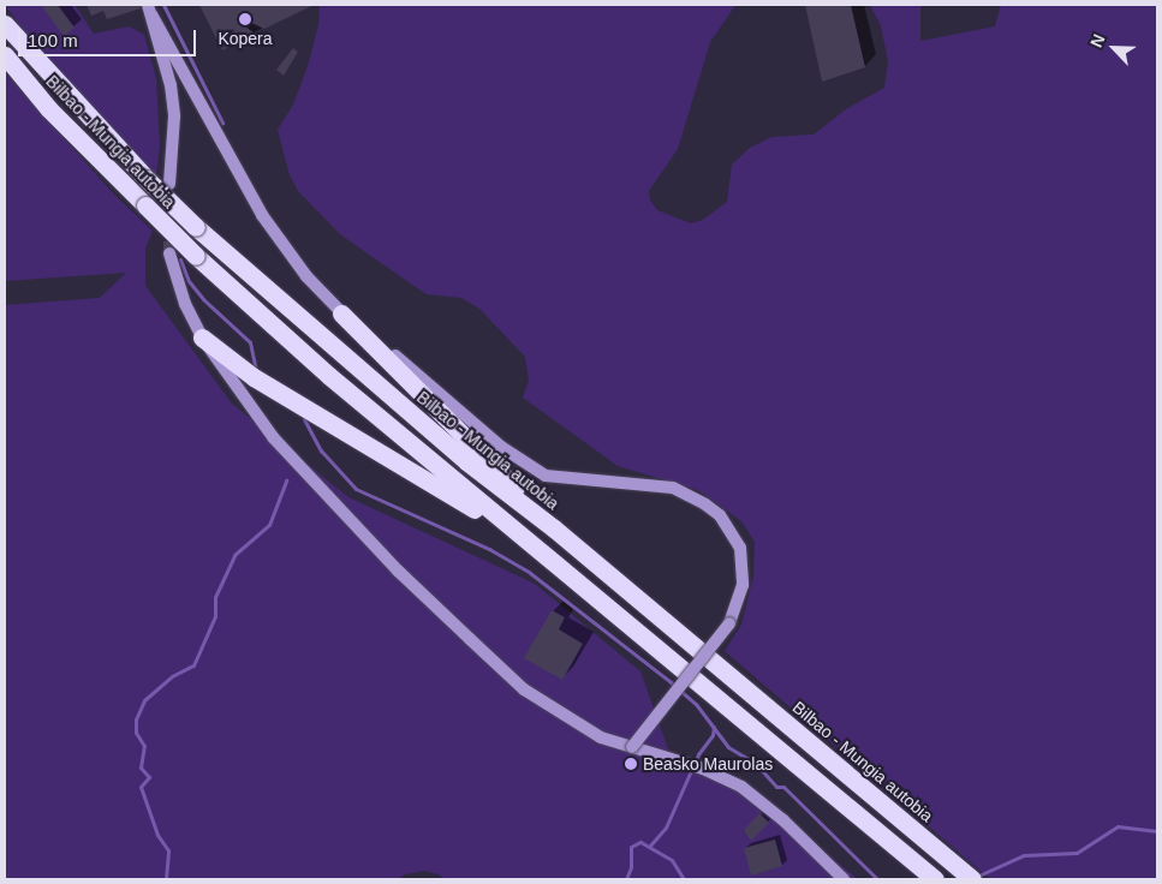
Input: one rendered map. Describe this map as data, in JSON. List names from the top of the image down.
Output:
{
  "streets": {
    "highway": ["Bilbao - Mungia autobia"]
  },
  "places": ["Kopera", "Beasko Maurolas"],
  "scale_bar": "100 m",
  "north": "top left"
}
